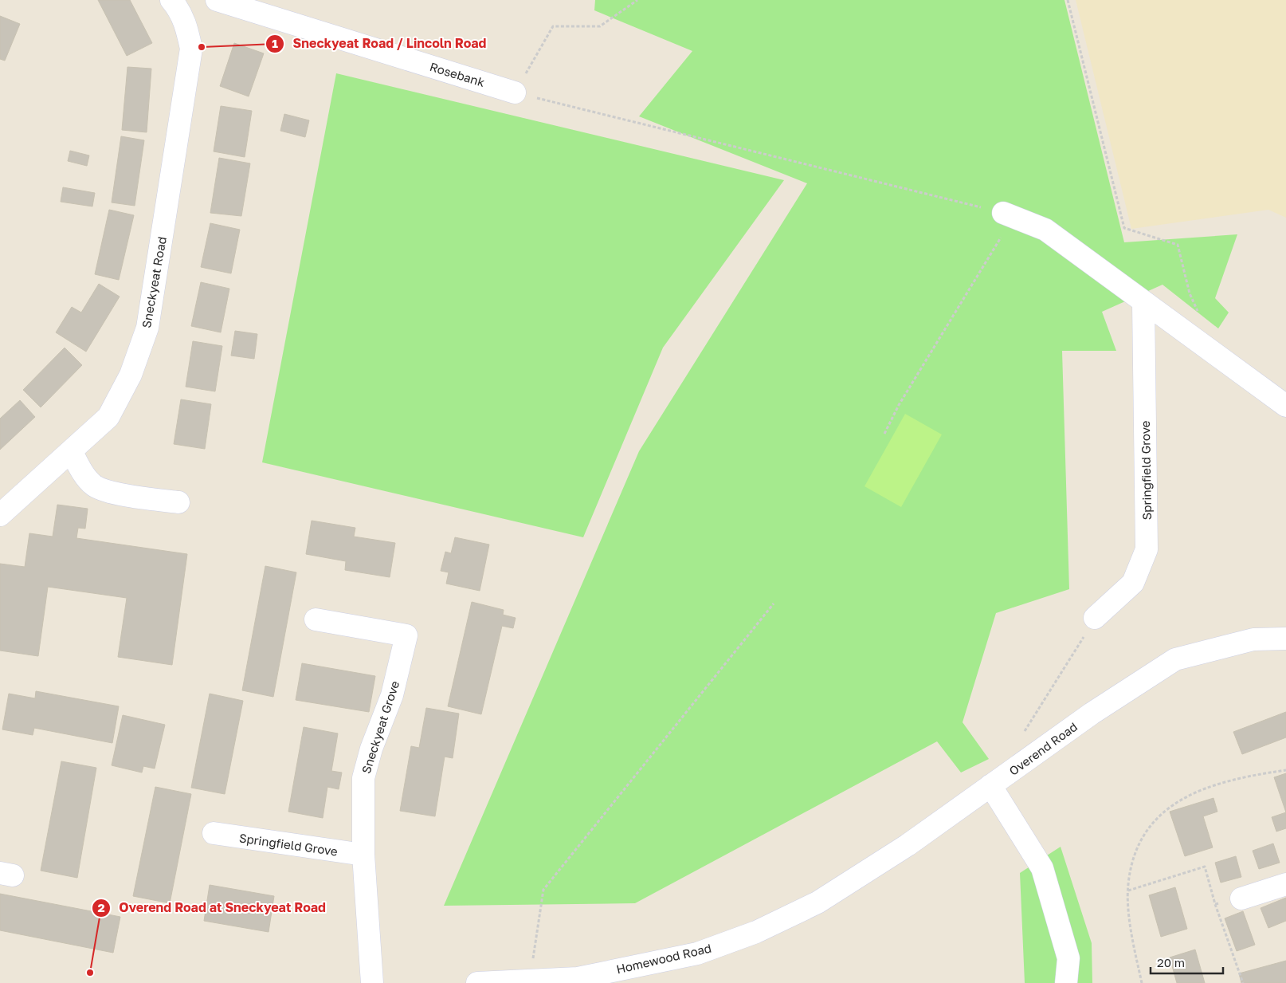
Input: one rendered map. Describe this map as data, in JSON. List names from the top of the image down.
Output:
{
  "streets": {
    "street": [
      "Rosebank",
      "Sneckyeat Road",
      "Springfield Grove",
      "Sneckyeat Grove",
      "Overend Road",
      "Homewood Road"
    ]
  },
  "crossings": [
    ["Springfield Grove", "Sneckyeat Grove"],
    ["Overend Road", "Homewood Road"]
  ],
  "places": ["Sneckyeat Road / Lincoln Road", "Overend Road at Sneckyeat Road"],
  "scale_bar": "20 m"
}
